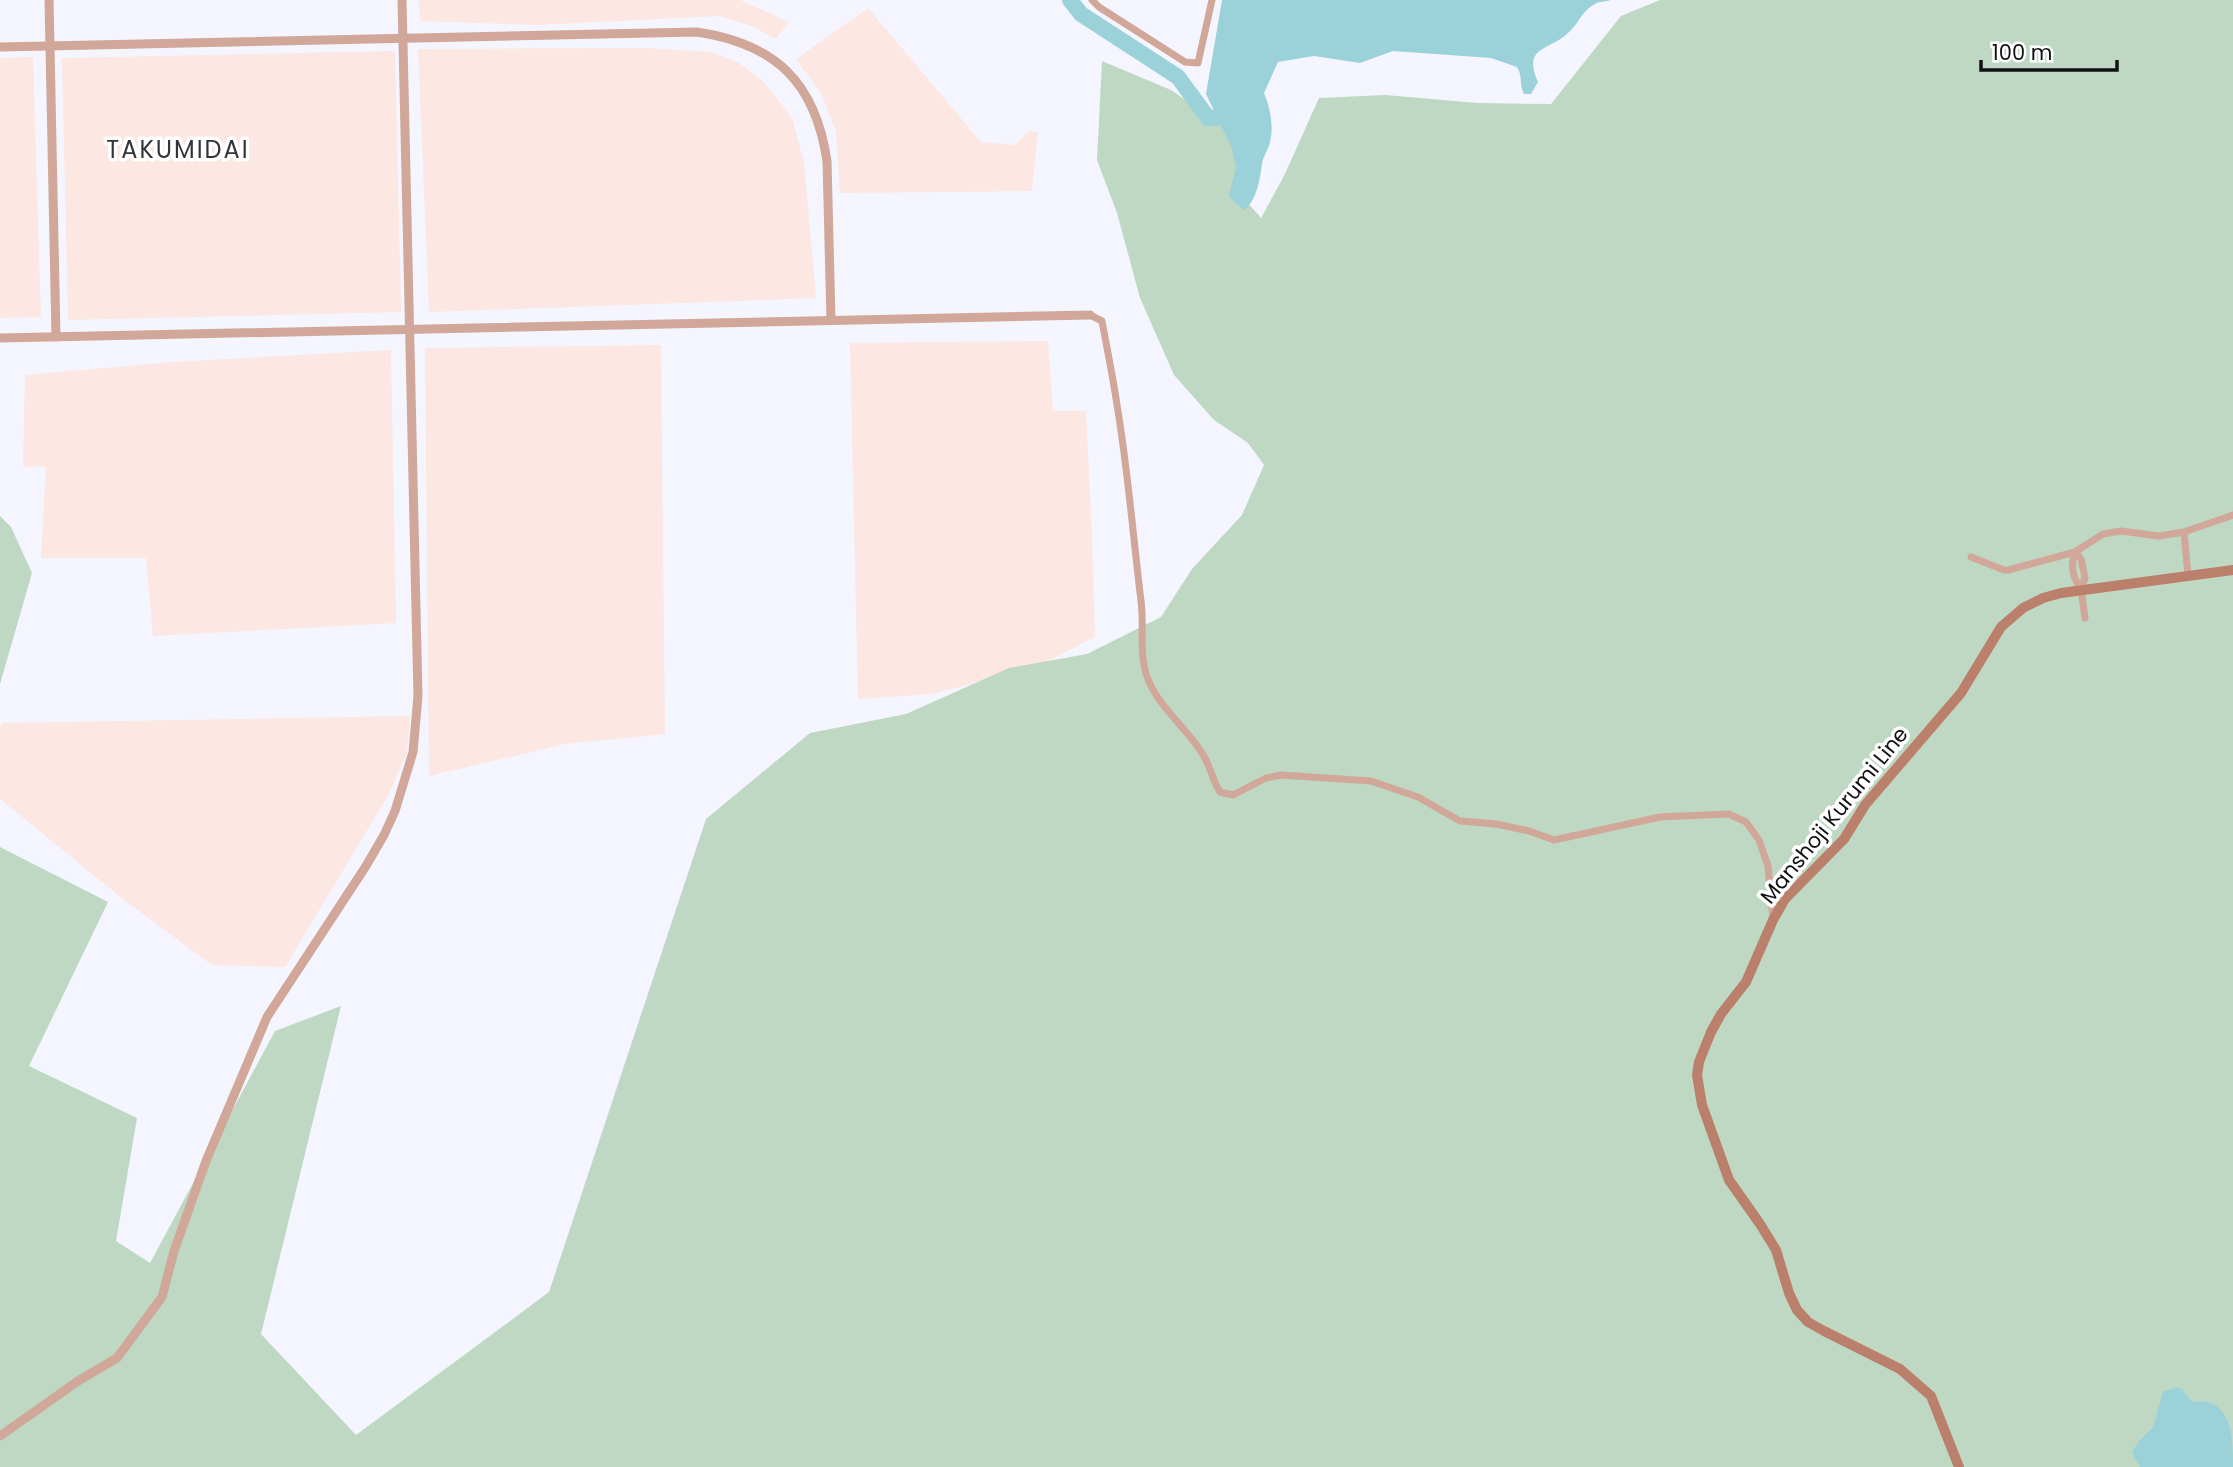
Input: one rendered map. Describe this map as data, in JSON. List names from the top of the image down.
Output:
{
  "streets": {
    "main road": ["Manshoji Kurumi Line"]
  },
  "districts": ["TAKUMIDAI"],
  "scale_bar": "100 m"
}
